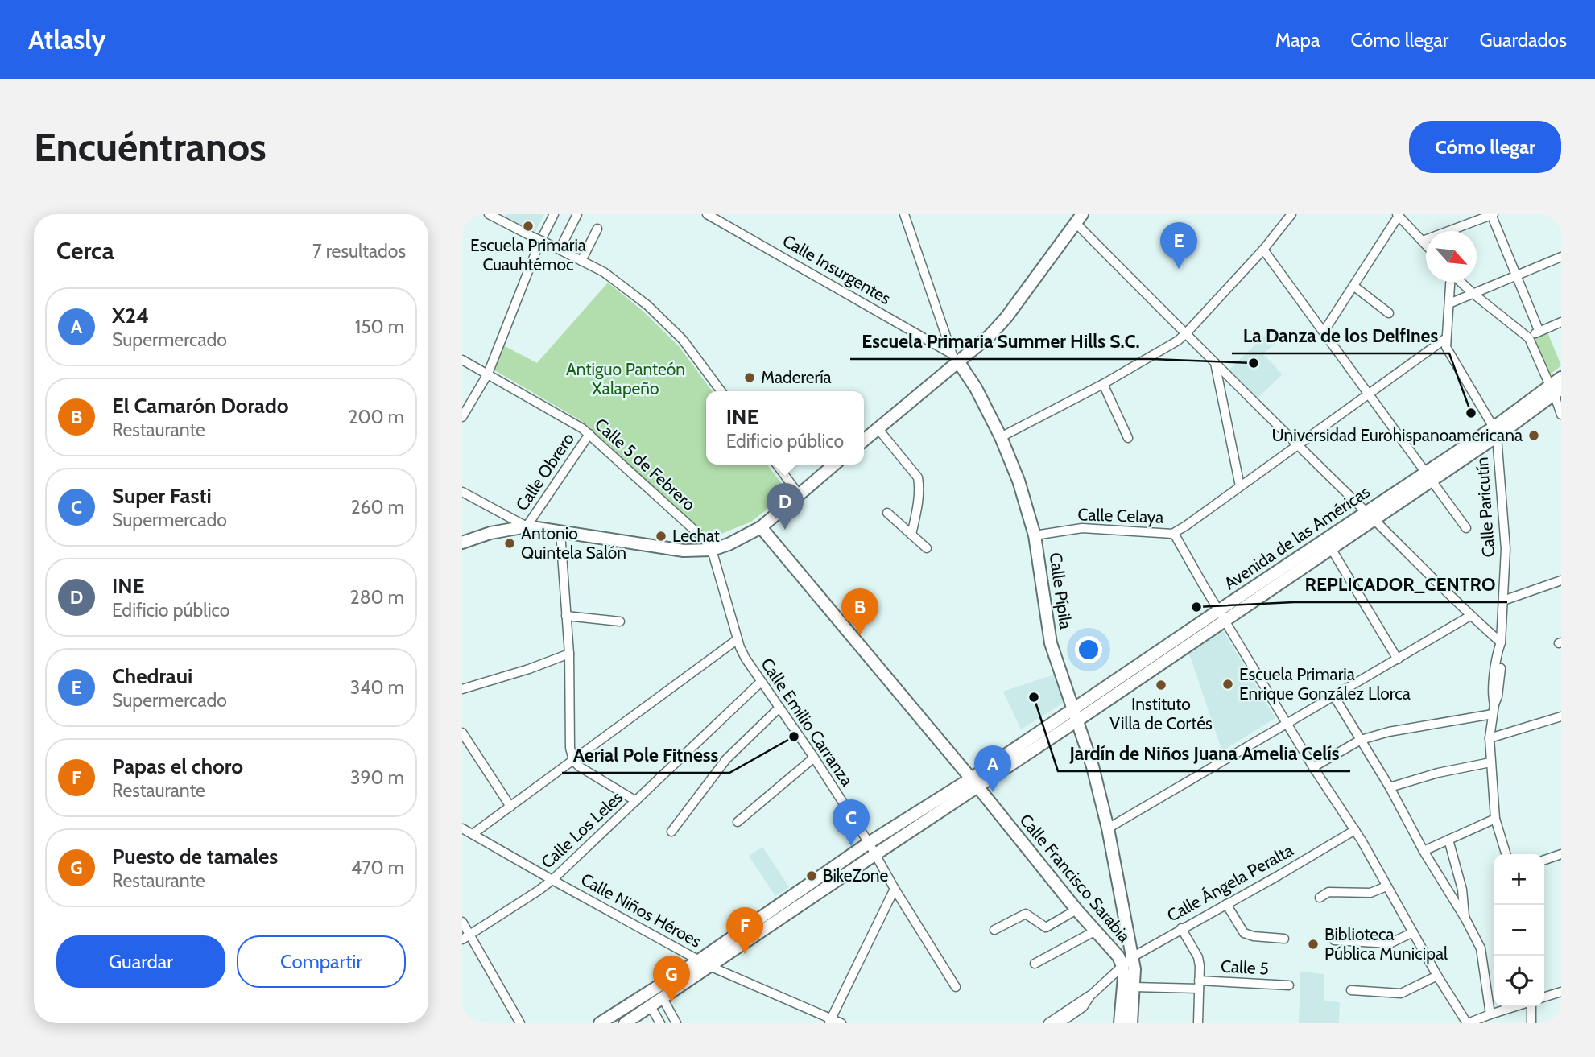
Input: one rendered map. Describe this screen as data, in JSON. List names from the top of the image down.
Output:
{
  "streets": {
    "main road": ["Avenida de las Américas", "Calle Pípila", "Calle Francisco Sarabia"],
    "street": [
      "Calle Insurgentes",
      "Calle 5 de Febrero",
      "Calle Obrero",
      "Calle Paricutín",
      "Calle Celaya",
      "Calle Emilio Carranza",
      "Calle Los Leles",
      "Calle Ángela Peralta",
      "Calle Niños Héroes",
      "Calle 5"
    ]
  },
  "crossings": [
    ["Calle Insurgentes", "Calle Pípila"],
    ["Calle 5 de Febrero", "Calle Obrero"],
    ["Calle 5 de Febrero", "Calle Emilio Carranza"],
    ["Calle Paricutín", "Avenida de las Américas"],
    ["Calle Celaya", "Calle Pípila"],
    ["Avenida de las Américas", "Calle Pípila"],
    ["Avenida de las Américas", "Calle Emilio Carranza"],
    ["Avenida de las Américas", "Calle Francisco Sarabia"],
    ["Avenida de las Américas", "Calle Niños Héroes"],
    ["Calle Pípila", "Calle Ángela Peralta"],
    ["Calle Pípila", "Calle 5"],
    ["Calle Emilio Carranza", "Calle Los Leles"],
    ["Calle Los Leles", "Calle Niños Héroes"],
    ["Calle Francisco Sarabia", "Calle Ángela Peralta"]
  ],
  "parks": ["Antiguo Panteón Xalapeño"],
  "places": [
    "Escuela Primaria Cuauhtémoc",
    "Escuela Primaria Summer Hills S.C.",
    "Maderería",
    "La Danza de los Delfines",
    "Universidad Eurohispanoamericana",
    "Lechat",
    "Antonio Quintela Salón",
    "REPLICADOR_CENTRO",
    "Escuela Primaria Enrique González Llorca",
    "Instituto Villa de Cortés",
    "Jardín de Niños Juana Amelia Celís",
    "Aerial Pole Fitness",
    "BikeZone",
    "Biblioteca Pública Municipal"
  ],
  "north": "bottom right",
  "page": {
    "header": "Atlasly",
    "nav": ["Mapa", "Cómo llegar", "Guardados"],
    "buttons": [
      "Cómo llegar",
      ["Guardar", "Compartir"]
    ],
    "title": "Encuéntranos",
    "heading": ["Cerca", "7 resultados"],
    "pins": [
      "E",
      "D",
      "B",
      "A",
      "C",
      "F",
      "G"
    ],
    "list": [
      {
        "mark": "A",
        "name": "X24",
        "note": "Supermercado",
        "value": "150 m"
      },
      {
        "mark": "B",
        "name": "El Camarón Dorado",
        "note": "Restaurante",
        "value": "200 m"
      },
      {
        "mark": "C",
        "name": "Super Fasti",
        "note": "Supermercado",
        "value": "260 m"
      },
      {
        "mark": "D",
        "name": "INE",
        "note": "Edificio público",
        "value": "280 m"
      },
      {
        "mark": "E",
        "name": "Chedraui",
        "note": "Supermercado",
        "value": "340 m"
      },
      {
        "mark": "F",
        "name": "Papas el choro",
        "note": "Restaurante",
        "value": "390 m"
      },
      {
        "mark": "G",
        "name": "Puesto de tamales",
        "note": "Restaurante",
        "value": "470 m"
      }
    ],
    "popup": ["INE", "Edificio público"],
    "map_buttons": ["+", "−"]
  }
}
